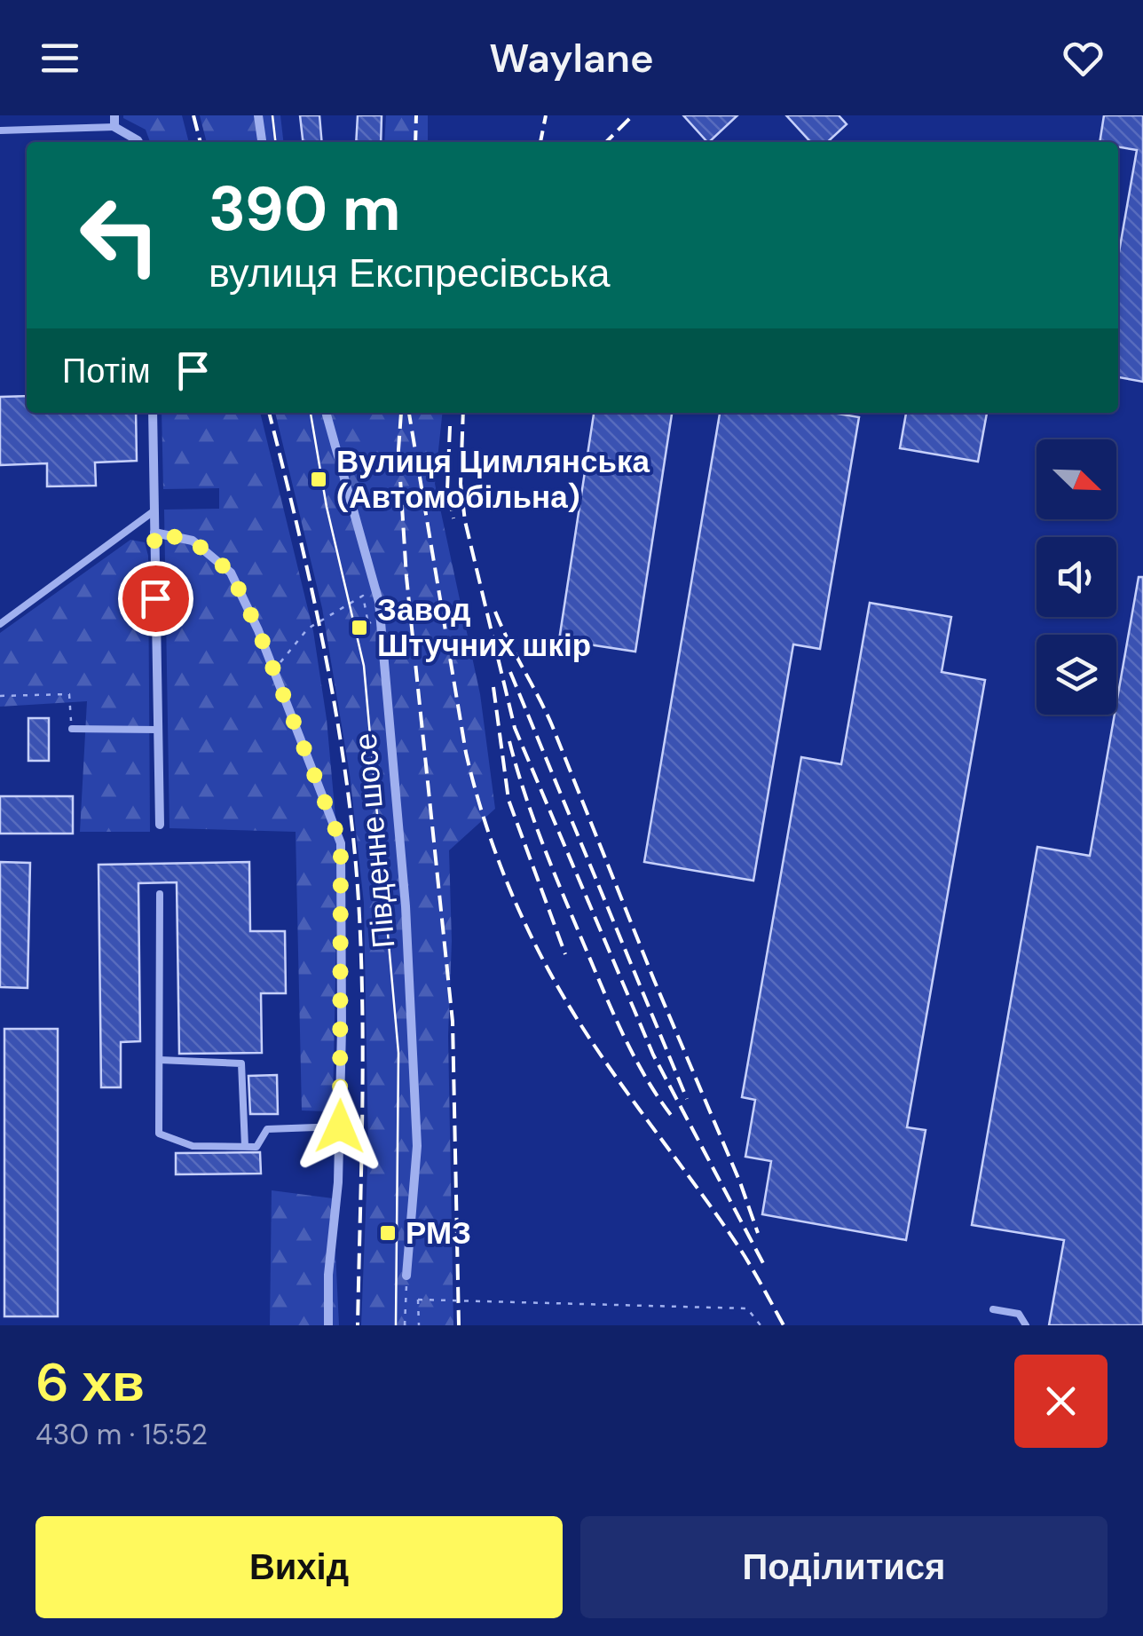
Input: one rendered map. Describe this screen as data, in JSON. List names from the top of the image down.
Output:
{
  "streets": {
    "street": ["Південне шосе"]
  },
  "places": {
    "transit": ["Вулиця Цимлянська (Автомобільна)", "Завод Штучних шкір", "РМЗ"]
  },
  "north": "bottom right",
  "page": {
    "header": "Waylane",
    "turn": ["390 m", "вулиця Експресівська"],
    "then": "Потім",
    "heading": ["6 хв", "430 m · 15:52"],
    "buttons": ["Вихід", "Поділитися"]
  }
}
